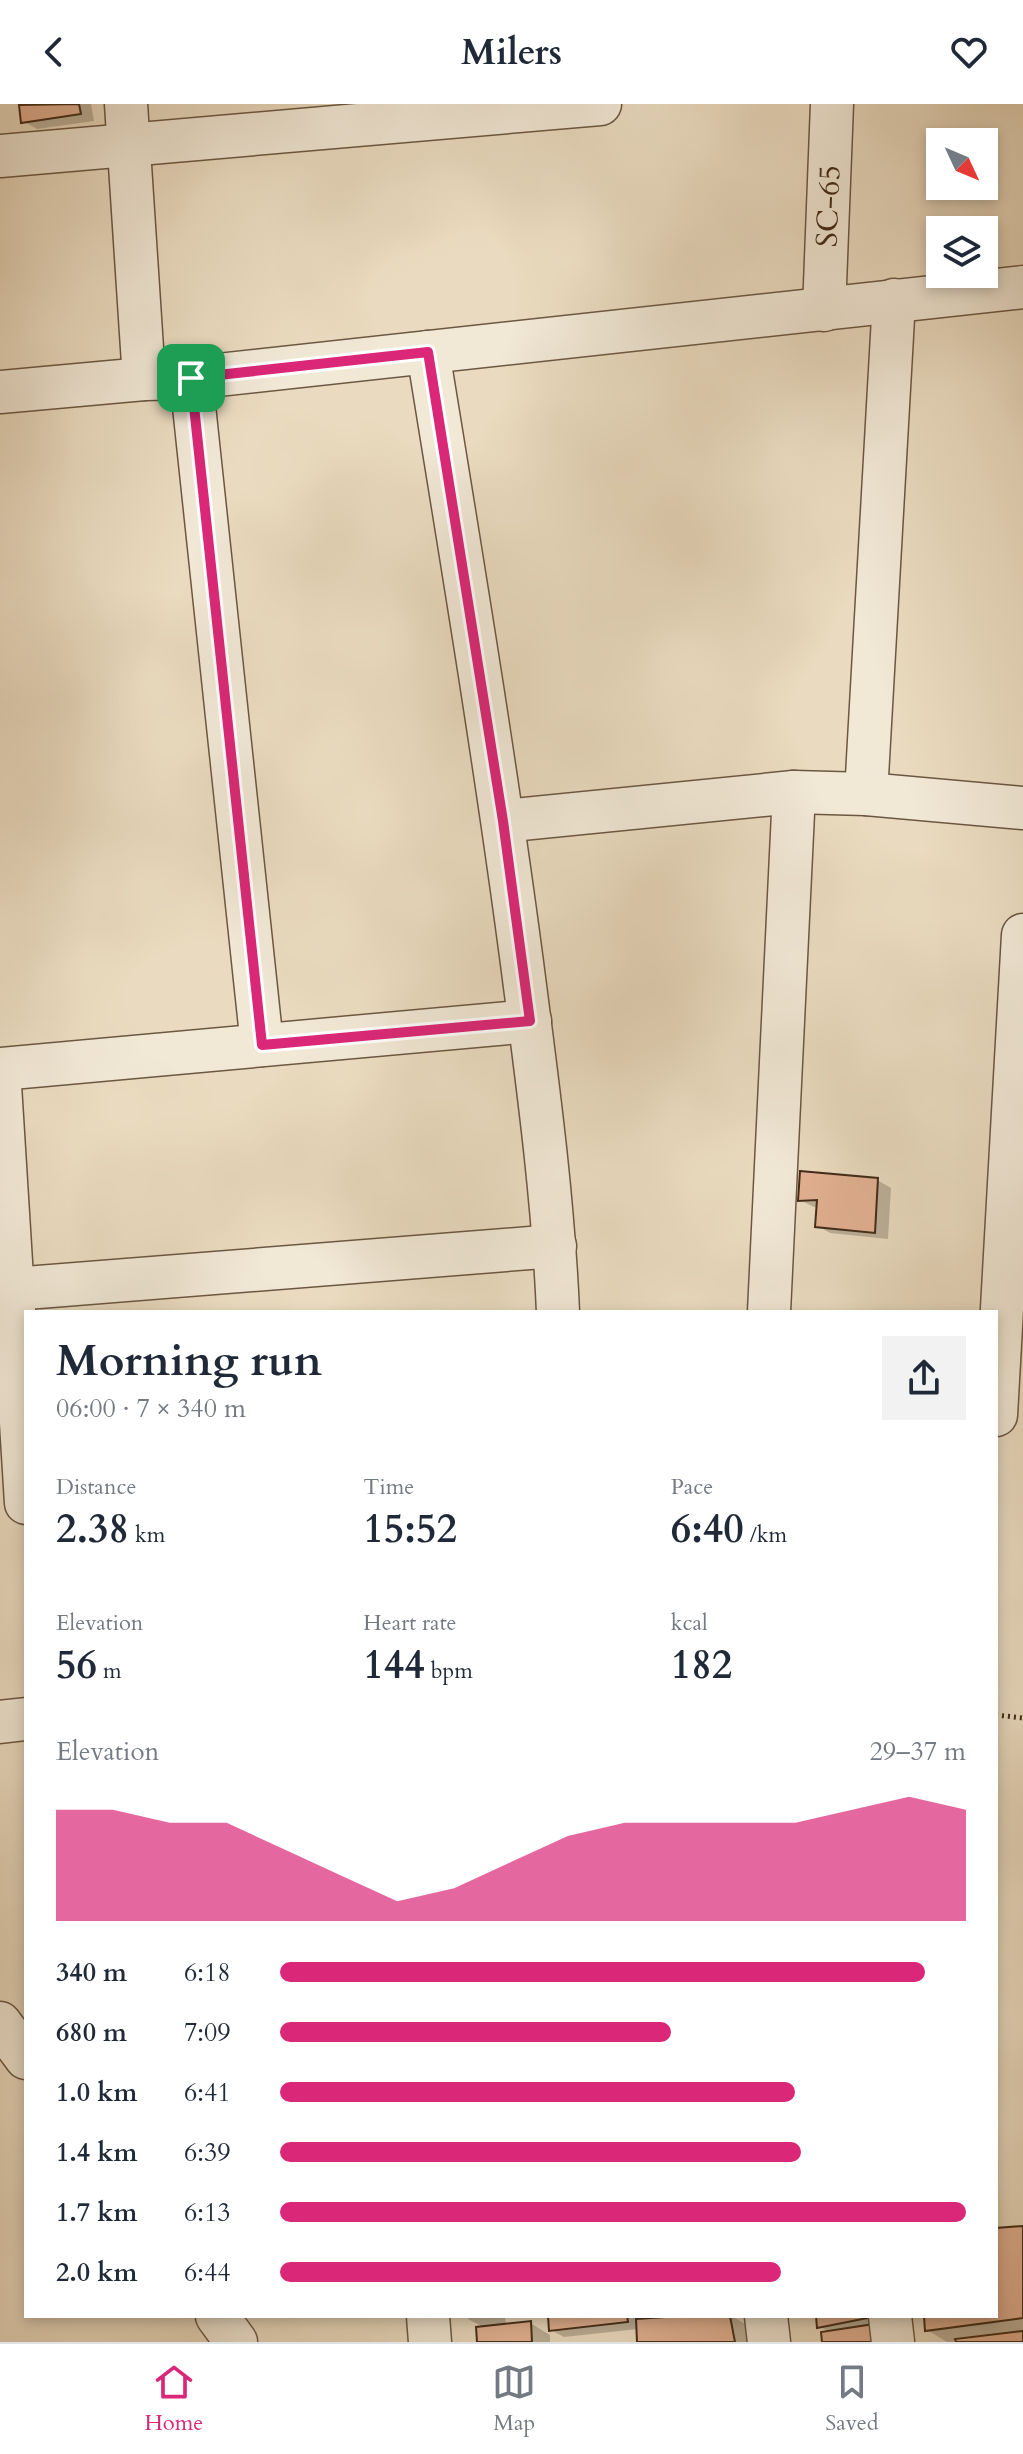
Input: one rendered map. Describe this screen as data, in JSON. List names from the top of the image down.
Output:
{
  "streets": {
    "street": ["SC-65"]
  },
  "north": "bottom right",
  "page": {
    "header": "Milers",
    "heading": ["Morning run", "06:00 · 7 × 340 m"],
    "stats": [
      ["Distance", "2.38 km"],
      ["Time", "15:52"],
      ["Pace", "6:40 /km"],
      ["Elevation", "56 m"],
      ["Heart rate", "144 bpm"],
      ["kcal", "182"]
    ],
    "chart": ["Elevation", "29–37 m"],
    "list": [
      {
        "name": "340 m",
        "note": "6:18"
      },
      {
        "name": "680 m",
        "note": "7:09"
      },
      {
        "name": "1.0 km",
        "note": "6:41"
      },
      {
        "name": "1.4 km",
        "note": "6:39"
      },
      {
        "name": "1.7 km",
        "note": "6:13"
      },
      {
        "name": "2.0 km",
        "note": "6:44"
      }
    ],
    "tabs": ["Home", "Map", "Saved"]
  }
}
